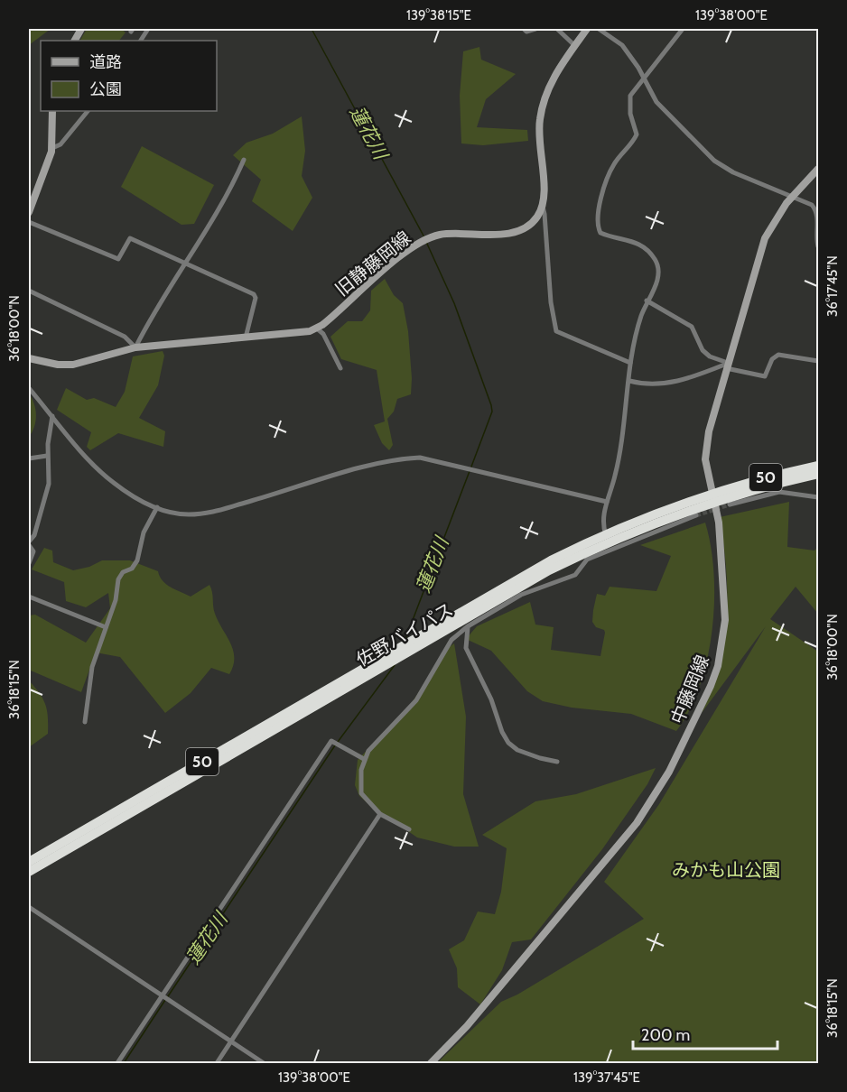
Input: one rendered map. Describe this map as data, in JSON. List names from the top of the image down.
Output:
{
  "streets": {
    "highway": ["50", "佐野バイパス"],
    "main road": ["旧静藤岡線", "中藤岡線"]
  },
  "crossings": [
    ["佐野バイパス", "中藤岡線"]
  ],
  "water": ["蓮花川"],
  "parks": ["みかも山公園"],
  "legend": ["道路", "公園"],
  "scale_bar": "200 m",
  "coordinates": [
    "139°38'15\"E",
    "139°38'00\"E",
    "36°17'45\"N",
    "36°18'00\"N",
    "36°18'15\"N",
    "139°37'45\"E"
  ]
}
